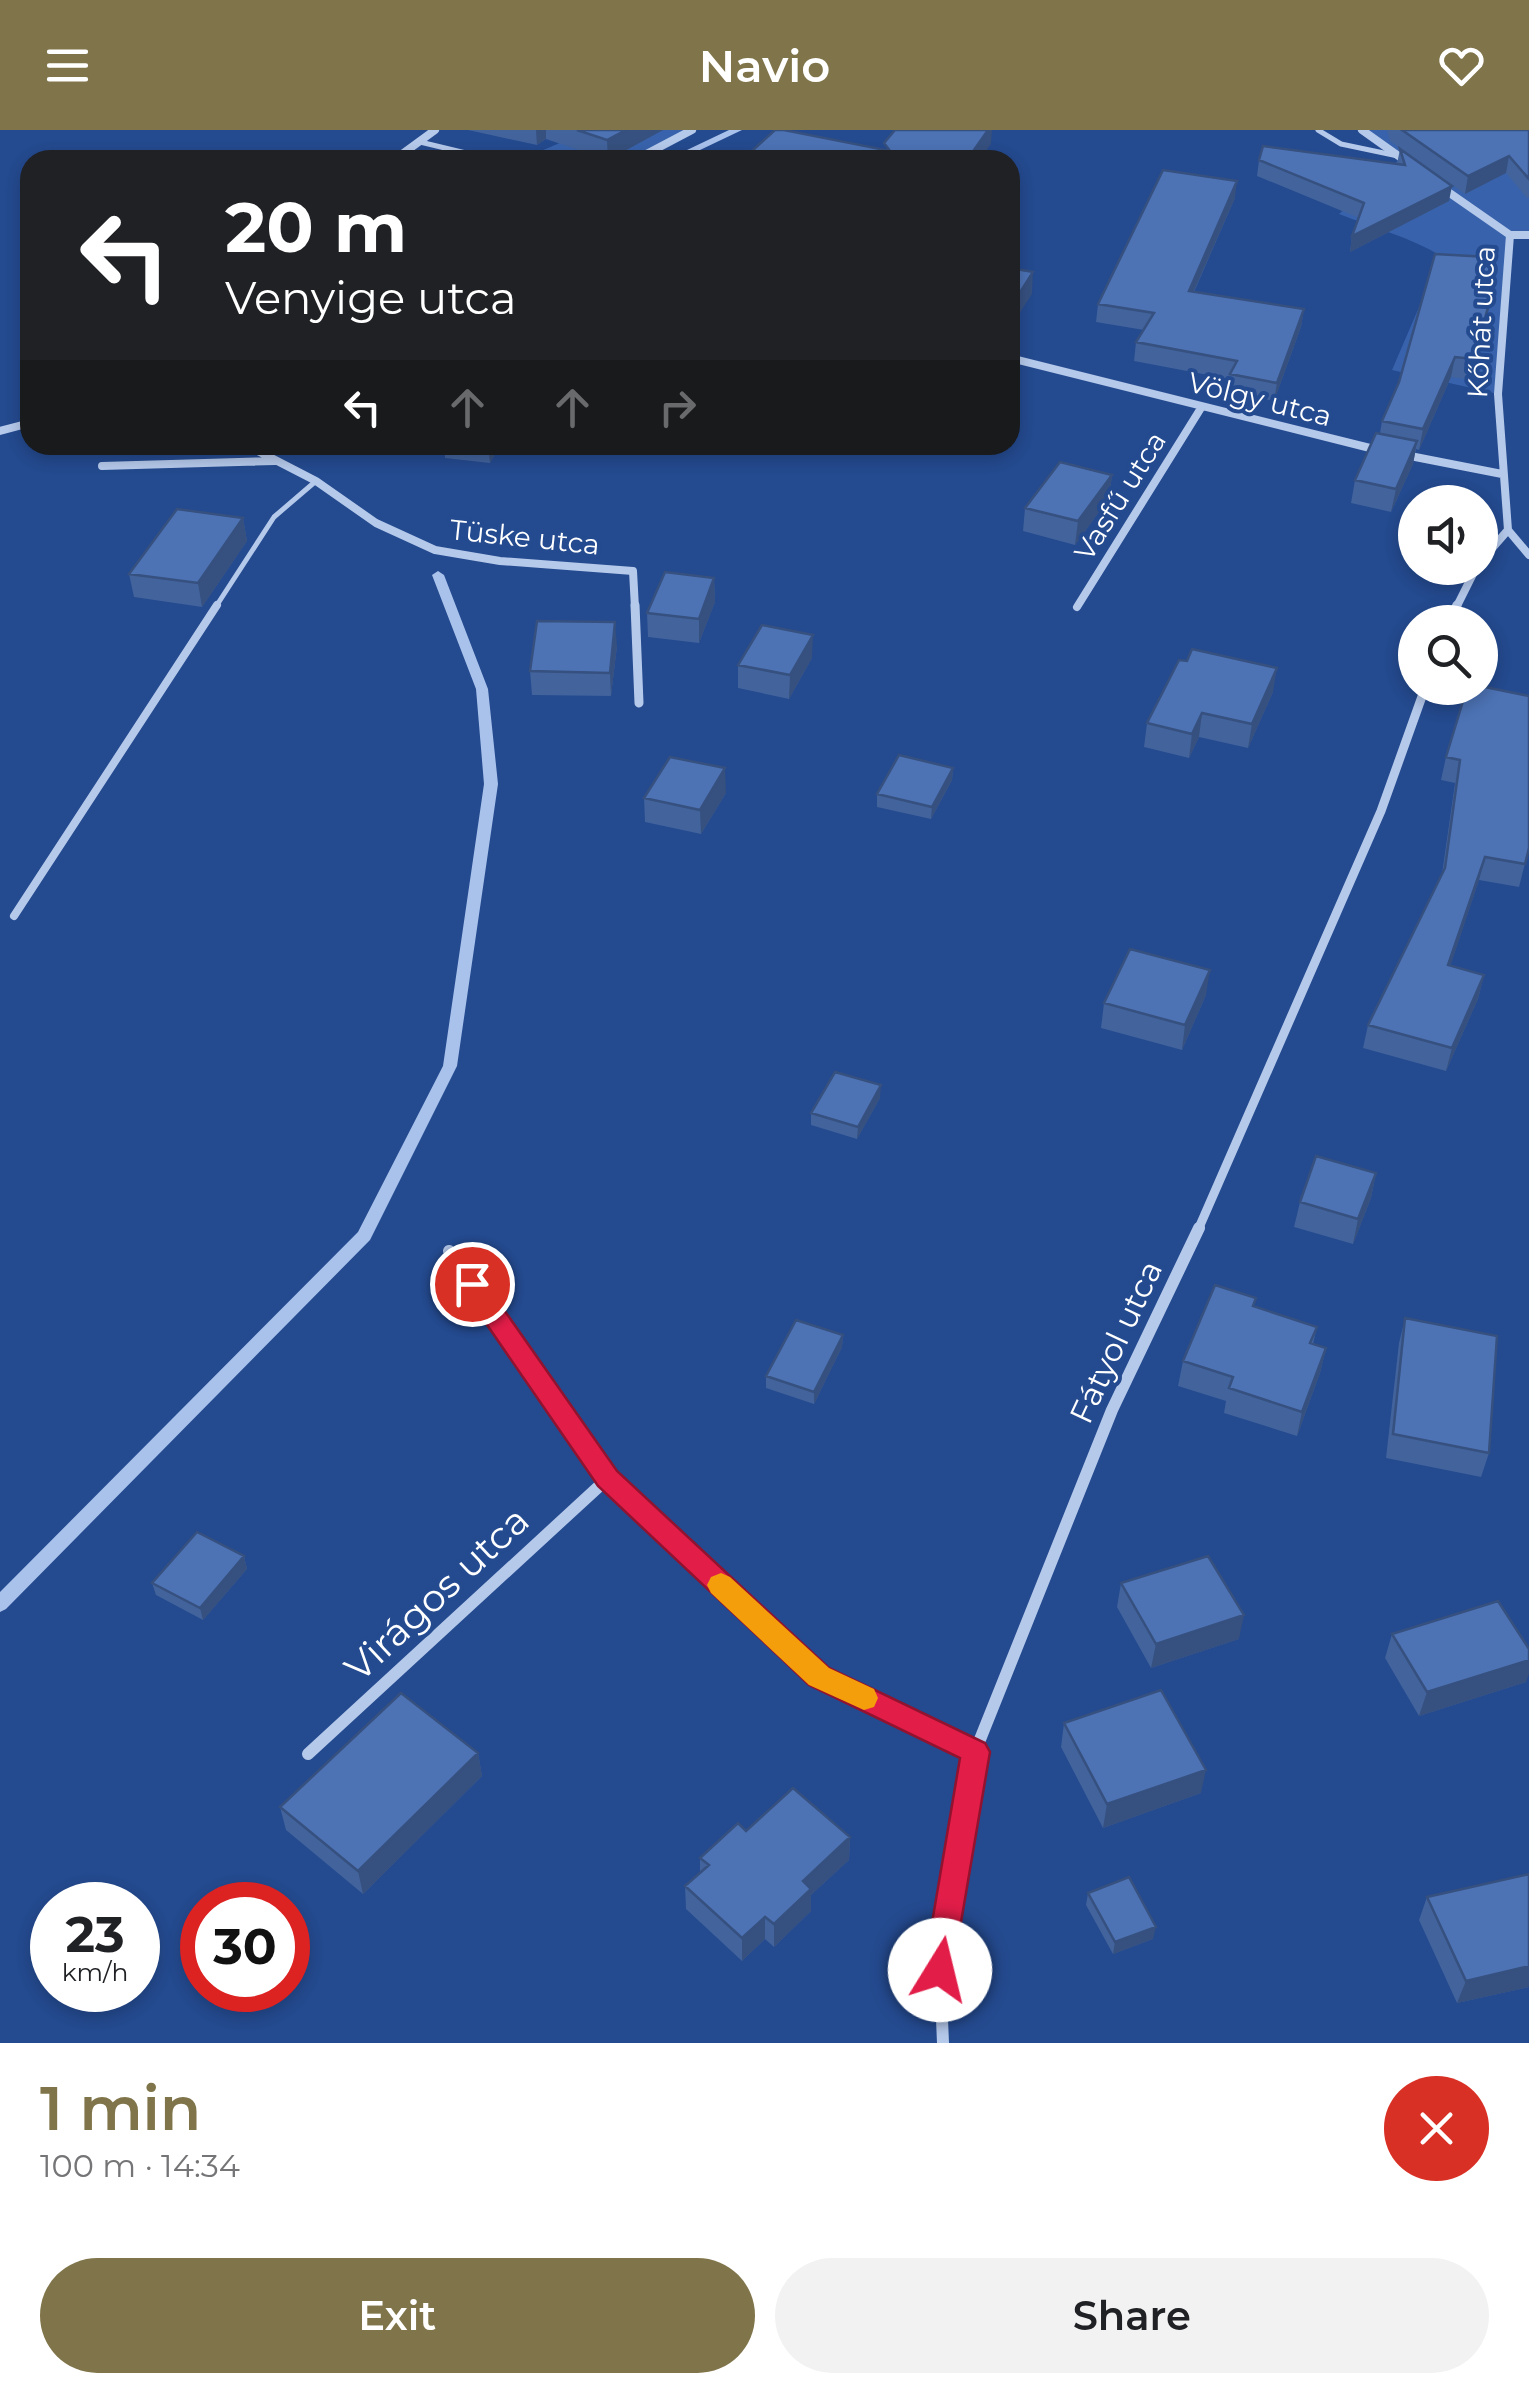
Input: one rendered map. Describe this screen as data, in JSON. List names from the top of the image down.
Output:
{
  "streets": {
    "street": [
      "Kőhát utca",
      "Völgy utca",
      "Vasfű utca",
      "Tüske utca",
      "Fátyol utca",
      "Virágos utca"
    ]
  },
  "crossings": [
    ["Kőhát utca", "Völgy utca"],
    ["Völgy utca", "Vasfű utca"]
  ],
  "page": {
    "header": "Navio",
    "turn": ["20 m", "Venyige utca"],
    "speed": "23 km/h",
    "limit": "30",
    "heading": ["1 min", "100 m · 14:34"],
    "buttons": ["Exit", "Share"]
  }
}
